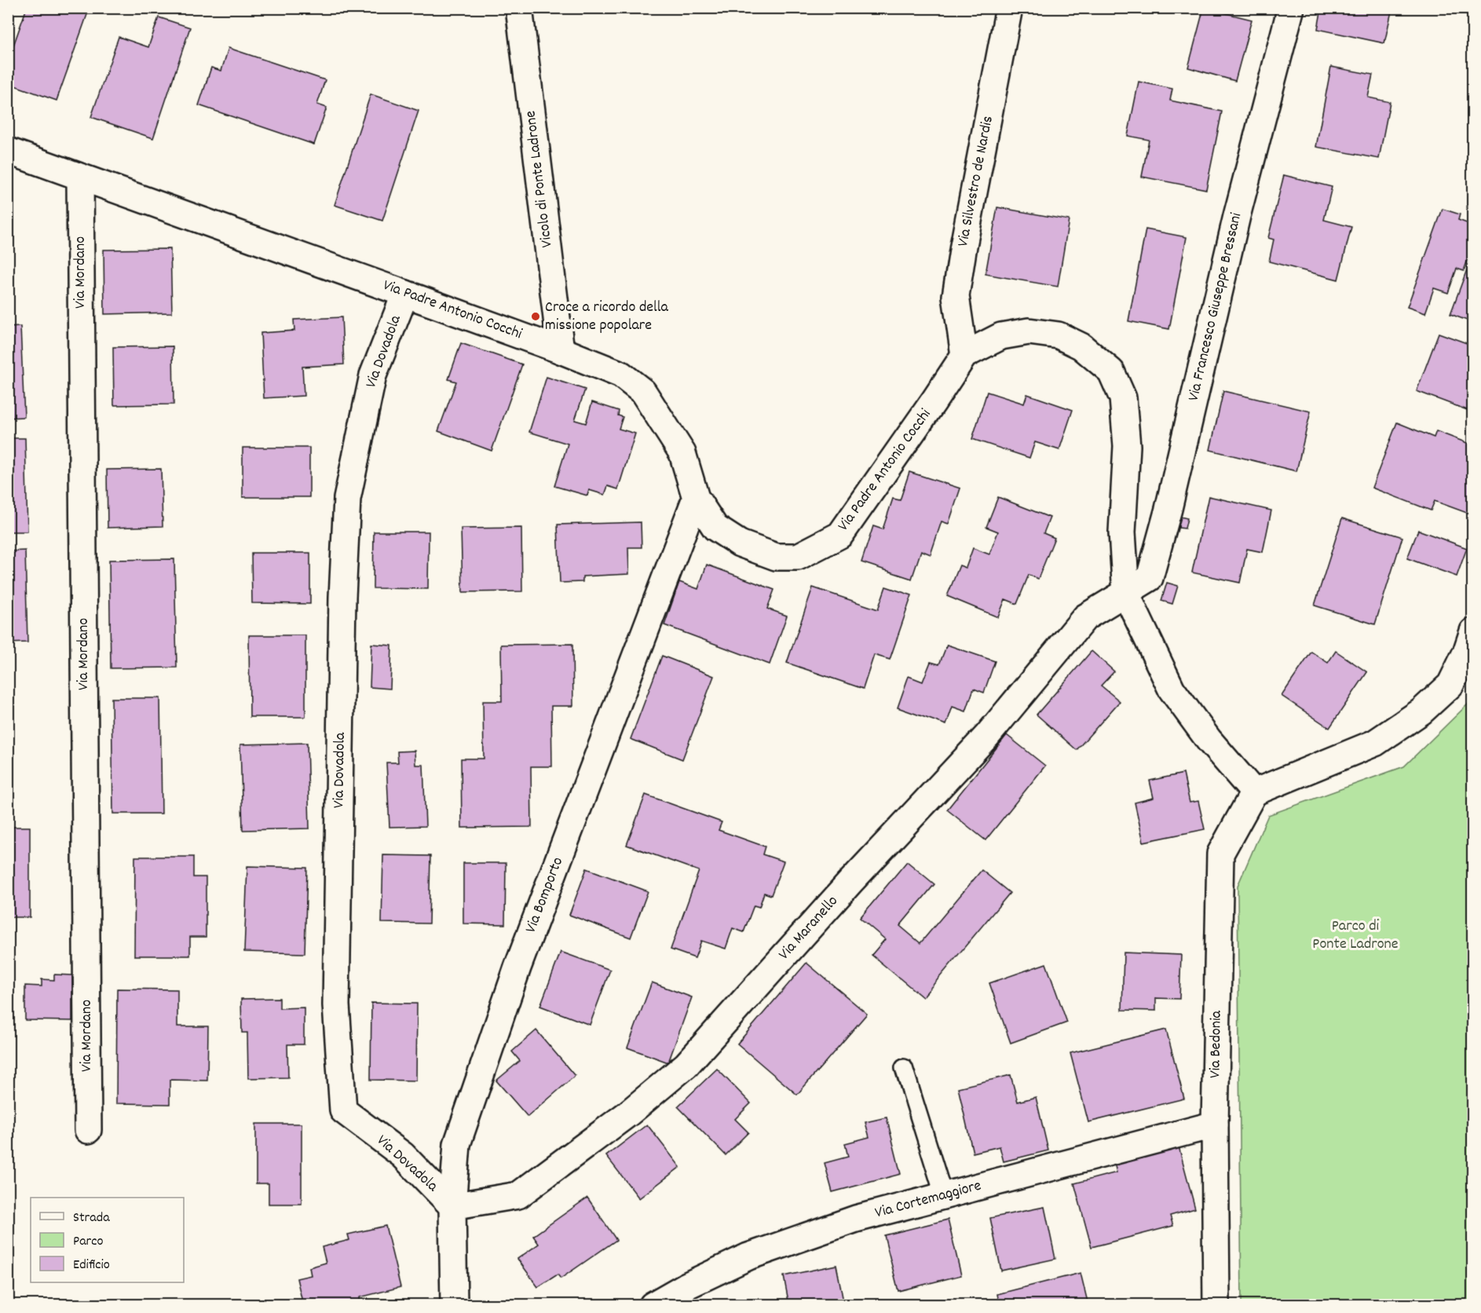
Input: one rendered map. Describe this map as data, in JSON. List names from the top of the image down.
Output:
{
  "streets": {
    "street": [
      "Vicolo di Ponte Ladrone",
      "Via Silvestro de Nardis",
      "Via Mordano",
      "Via Francesco Giuseppe Bressani",
      "Via Padre Antonio Cocchi",
      "Via Dovadola",
      "Via Bomporto",
      "Via Maranello",
      "Via Bedonia",
      "Via Cortemaggiore"
    ]
  },
  "crossings": [
    ["Vicolo di Ponte Ladrone", "Via Padre Antonio Cocchi"],
    ["Via Silvestro de Nardis", "Via Padre Antonio Cocchi"],
    ["Via Mordano", "Via Padre Antonio Cocchi"],
    ["Via Francesco Giuseppe Bressani", "Via Maranello"],
    ["Via Padre Antonio Cocchi", "Via Dovadola"],
    ["Via Padre Antonio Cocchi", "Via Bomporto"],
    ["Via Dovadola", "Via Bomporto"],
    ["Via Dovadola", "Via Maranello"],
    ["Via Bomporto", "Via Maranello"],
    ["Via Bedonia", "Via Cortemaggiore"]
  ],
  "parks": ["Parco di Ponte Ladrone"],
  "places": ["Croce a ricordo della missione popolare"],
  "legend": ["Strada", "Parco", "Edificio"]
}
